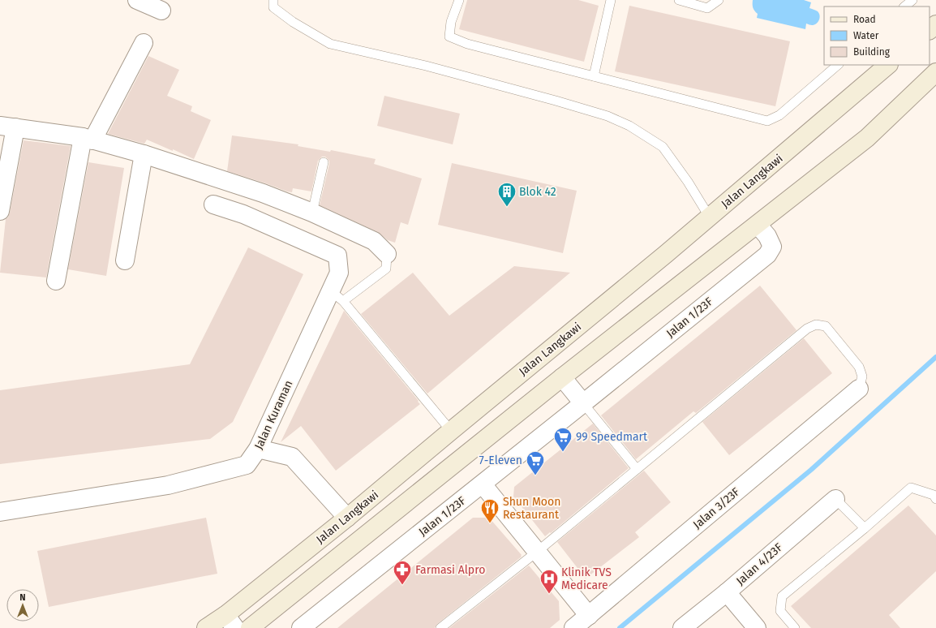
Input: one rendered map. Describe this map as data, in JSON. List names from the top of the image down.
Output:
{
  "streets": {
    "street": [
      "Jalan Langkawi",
      "Jalan 1/23F",
      "Jalan Kuraman",
      "Jalan 3/23F",
      "Jalan 4/23F"
    ]
  },
  "places": {
    "building": ["Blok 42"],
    "supermarket": ["99 Speedmart", "7-Eleven"],
    "restaurant": ["Shun Moon Restaurant"],
    "pharmacy": ["Farmasi Alpro"],
    "hospital": ["Klinik TVS Medicare"]
  },
  "legend": ["Road", "Water", "Building"],
  "north": "top"
}
